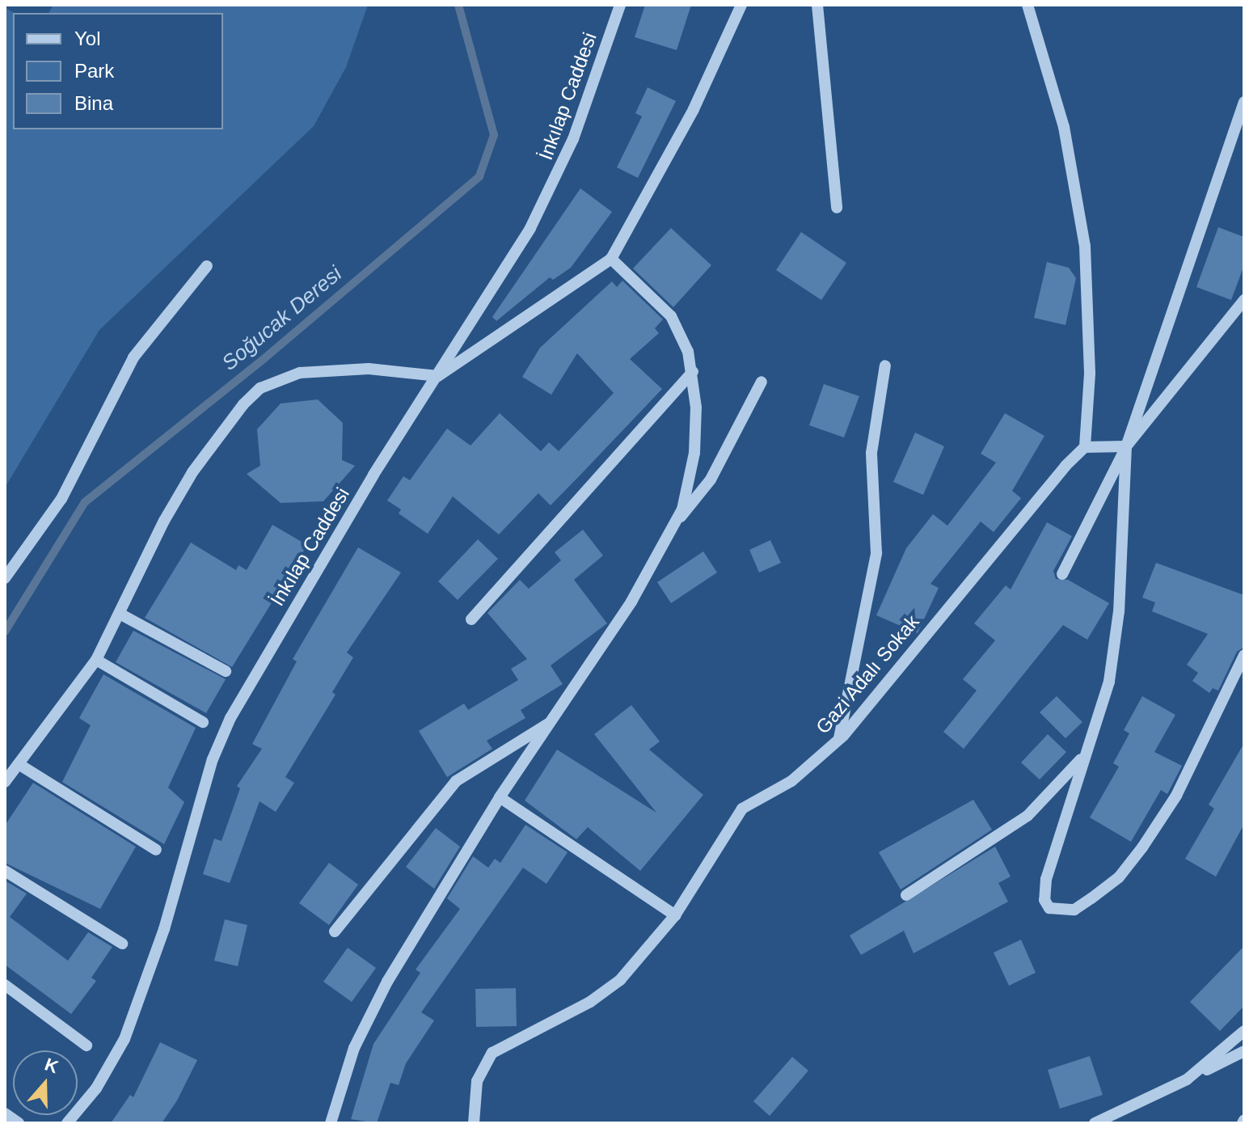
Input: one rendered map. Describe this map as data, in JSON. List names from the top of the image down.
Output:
{
  "streets": {
    "street": ["İnkılap Caddesi", "Gazi Adalı Sokak"]
  },
  "water": ["Soğucak Deresi"],
  "legend": ["Yol", "Park", "Bina"],
  "north": "top"
}
